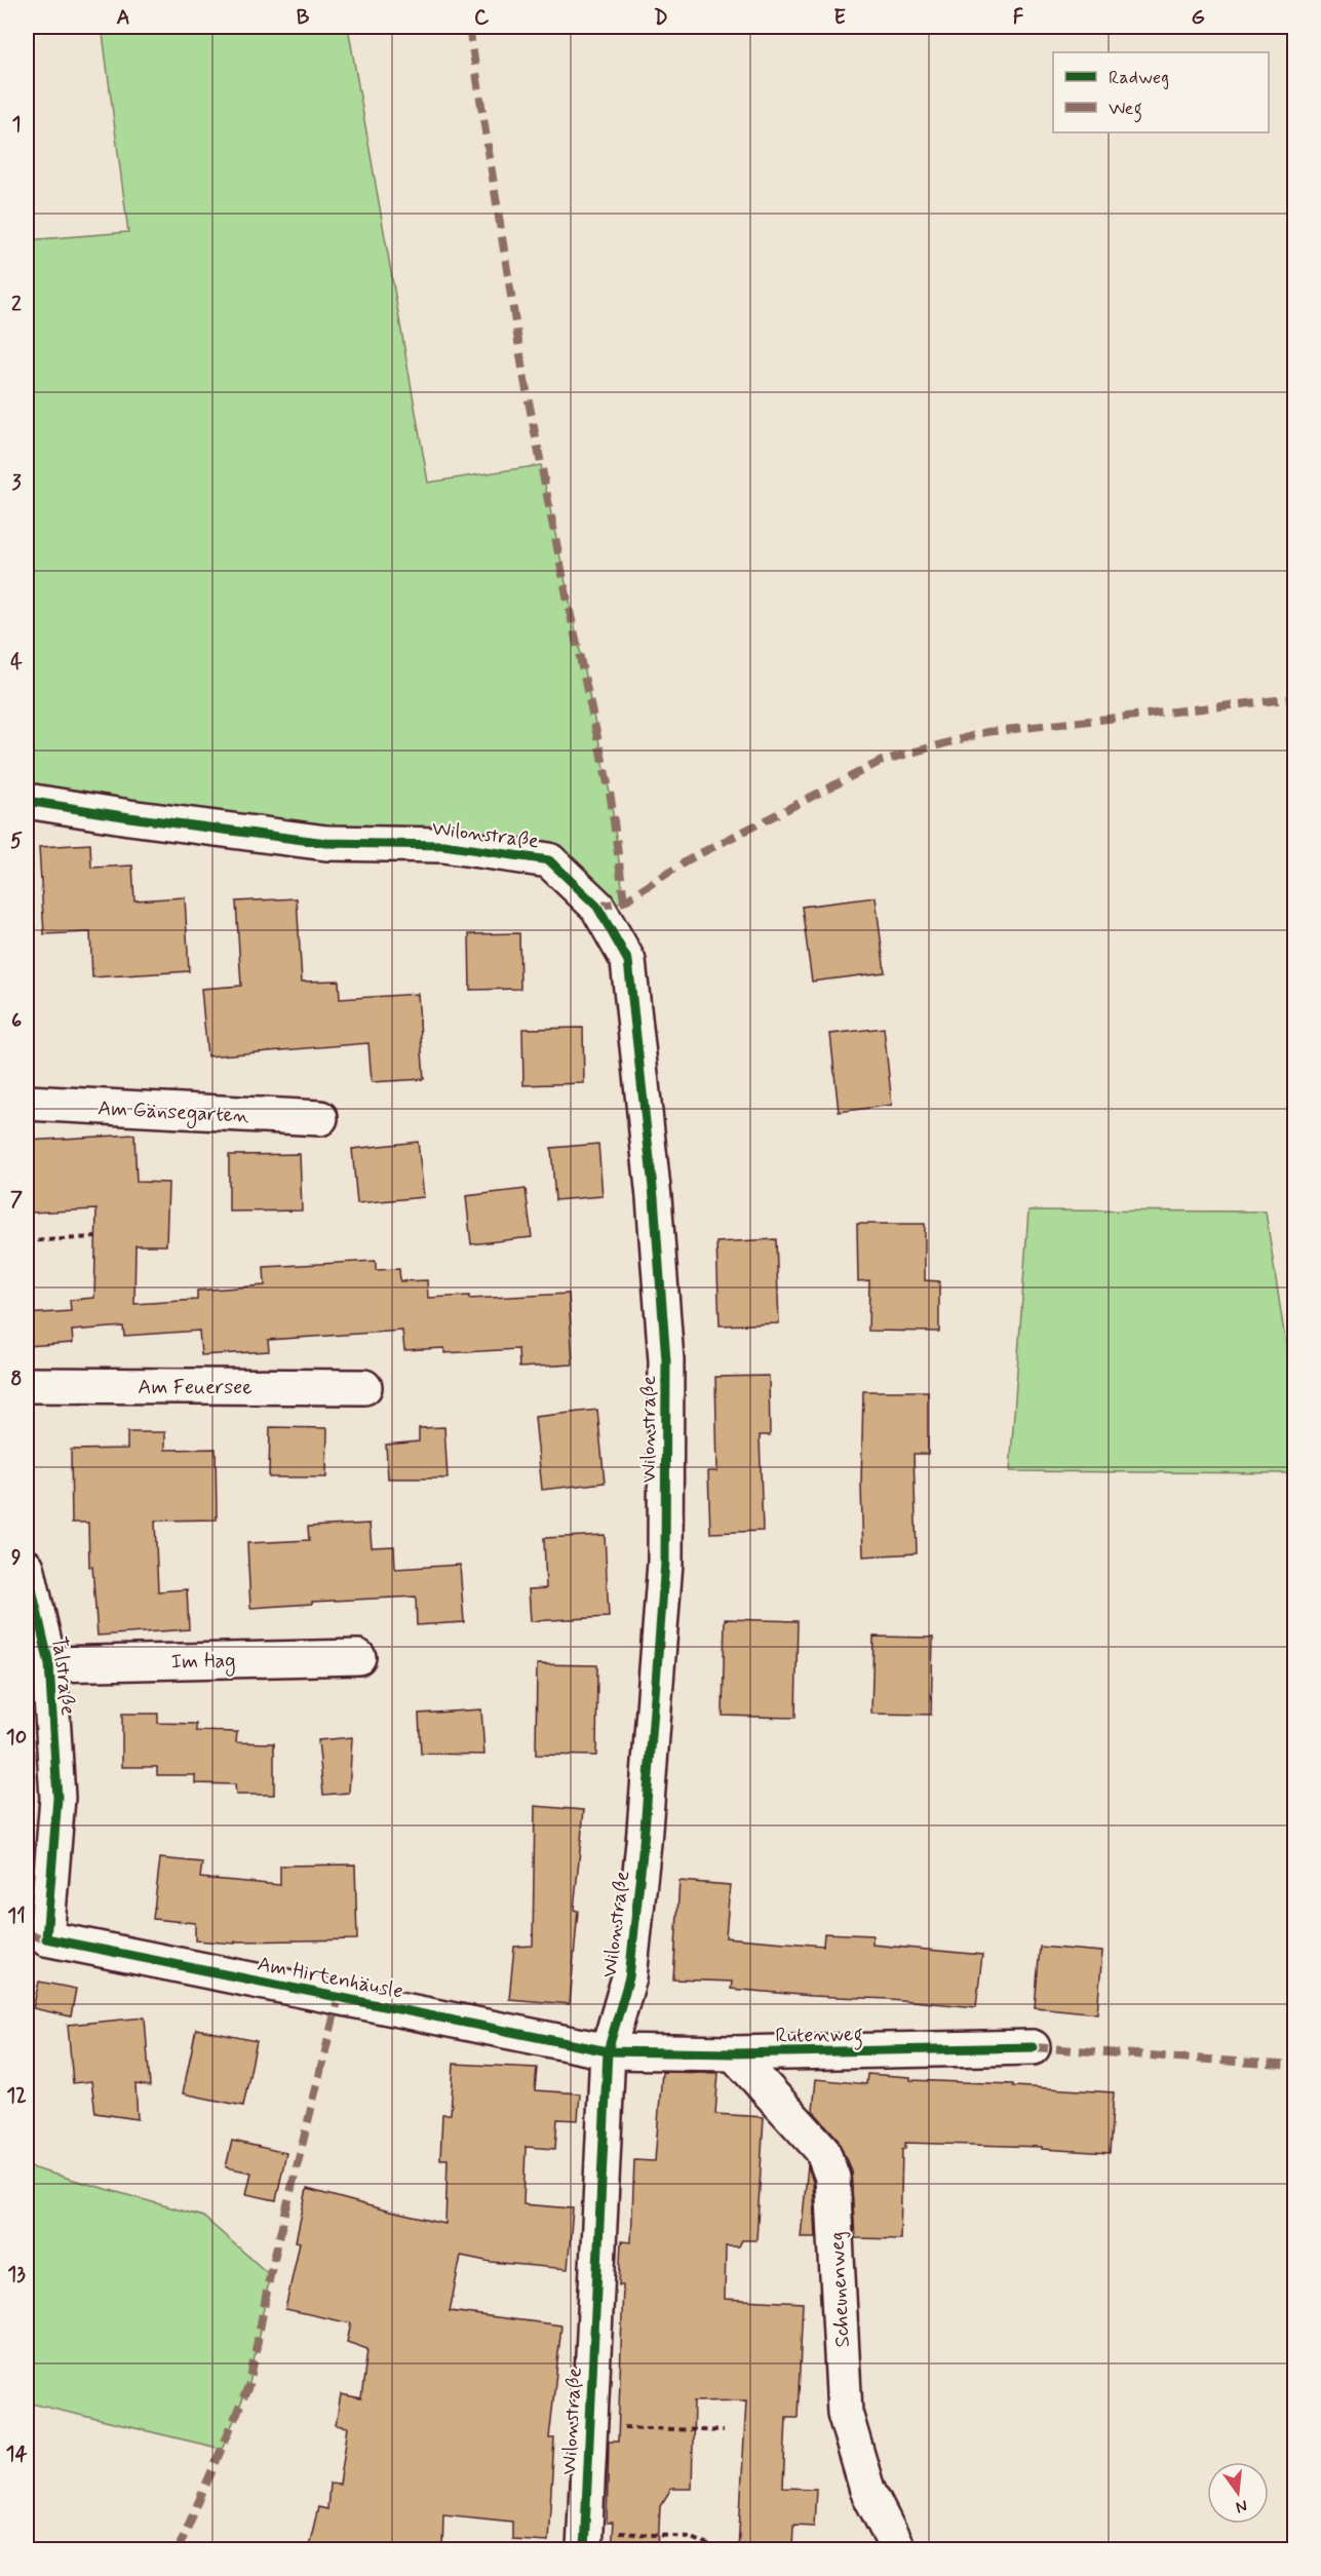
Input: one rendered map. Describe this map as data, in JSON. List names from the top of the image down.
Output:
{
  "streets": {
    "street": [
      "Wilonstraße",
      "Am Gänsegarten",
      "Am Feuersee",
      "Im Hag",
      "Talstraße",
      "Am Hirtenhäusle",
      "Rutenweg",
      "Scheunenweg"
    ]
  },
  "crossings": [
    ["Wilonstraße", "Am Hirtenhäusle"],
    ["Wilonstraße", "Rutenweg"],
    ["Im Hag", "Talstraße"],
    ["Talstraße", "Am Hirtenhäusle"],
    ["Am Hirtenhäusle", "Rutenweg"],
    ["Rutenweg", "Scheunenweg"]
  ],
  "legend": ["Radweg", "Weg"],
  "north": "bottom",
  "grid": {
    "columns": [
      "A",
      "B",
      "C",
      "D",
      "E",
      "F",
      "G"
    ],
    "rows": [
      "1",
      "2",
      "3",
      "4",
      "5",
      "6",
      "7",
      "8",
      "9",
      "10",
      "11",
      "12",
      "13",
      "14"
    ]
  }
}
